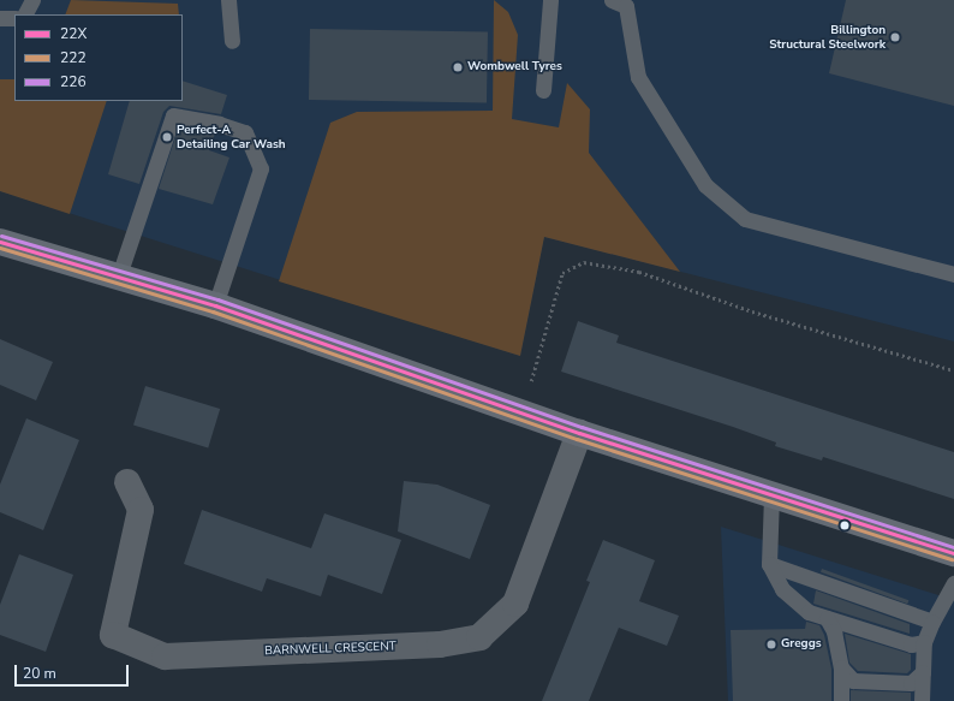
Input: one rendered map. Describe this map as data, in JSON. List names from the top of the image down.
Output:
{
  "streets": {
    "street": ["BARNWELL CRESCENT"]
  },
  "places": [
    "Billington Structural Steelwork",
    "Wombwell Tyres",
    "Perfect-A Detailing Car Wash",
    "Greggs"
  ],
  "lines": ["transit line 226", "transit line 22X", "transit line 222"],
  "legend": ["22X", "222", "226"],
  "scale_bar": "20 m"
}
